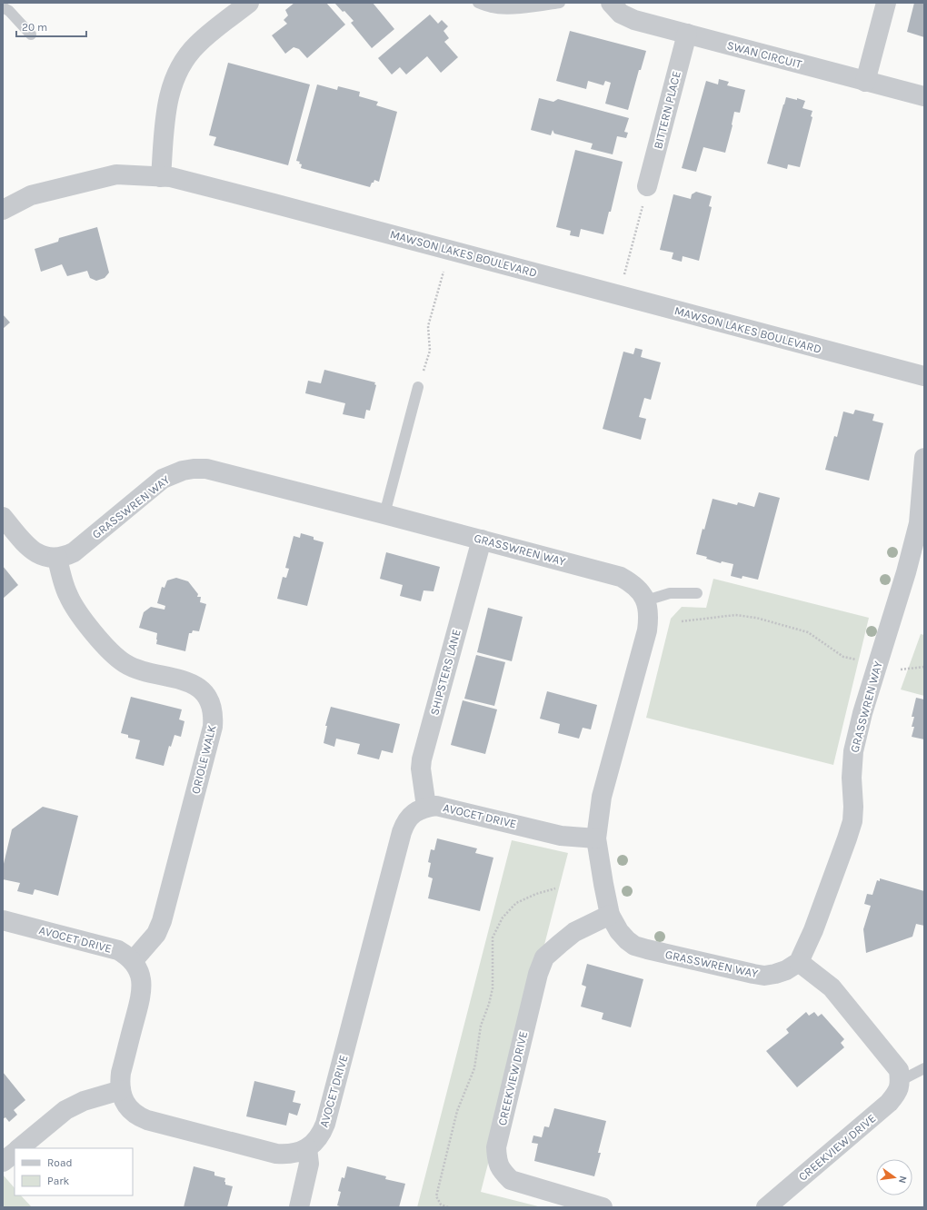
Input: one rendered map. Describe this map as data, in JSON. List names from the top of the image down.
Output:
{
  "streets": {
    "street": [
      "SWAN CIRCUIT",
      "BITTERN PLACE",
      "MAWSON LAKES BOULEVARD",
      "GRASSWREN WAY",
      "SHIPSTERS LANE",
      "ORIOLE WALK",
      "AVOCET DRIVE",
      "CREEKVIEW DRIVE"
    ]
  },
  "crossings": [
    ["SWAN CIRCUIT", "BITTERN PLACE"],
    ["GRASSWREN WAY", "SHIPSTERS LANE"],
    ["GRASSWREN WAY", "ORIOLE WALK"],
    ["GRASSWREN WAY", "AVOCET DRIVE"],
    ["GRASSWREN WAY", "CREEKVIEW DRIVE"],
    ["SHIPSTERS LANE", "AVOCET DRIVE"],
    ["ORIOLE WALK", "AVOCET DRIVE"]
  ],
  "legend": ["Road", "Park"],
  "scale_bar": "20 m",
  "north": "right"
}
